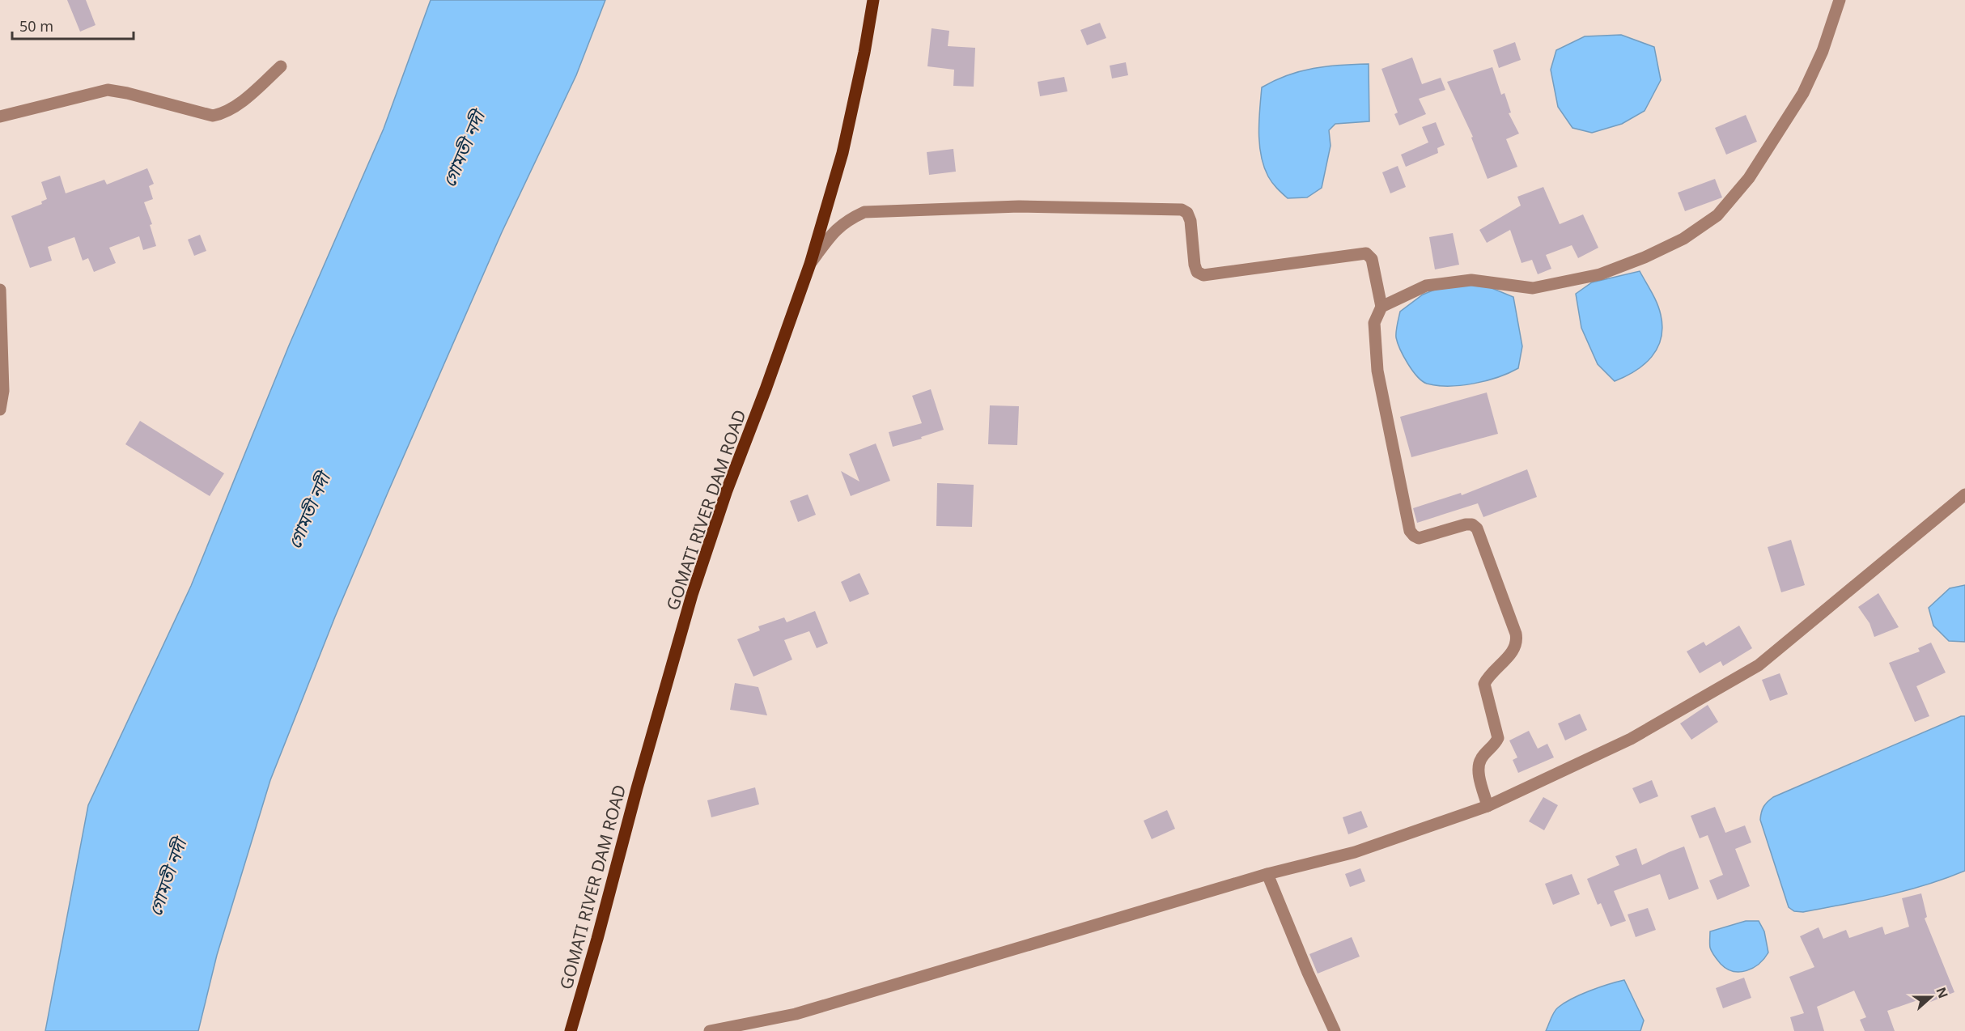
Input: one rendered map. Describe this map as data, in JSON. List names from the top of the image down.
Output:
{
  "streets": {
    "main road": ["GOMATI RIVER DAM ROAD"]
  },
  "water": ["গোমতী নদী"],
  "scale_bar": "50 m",
  "north": "right"
}
